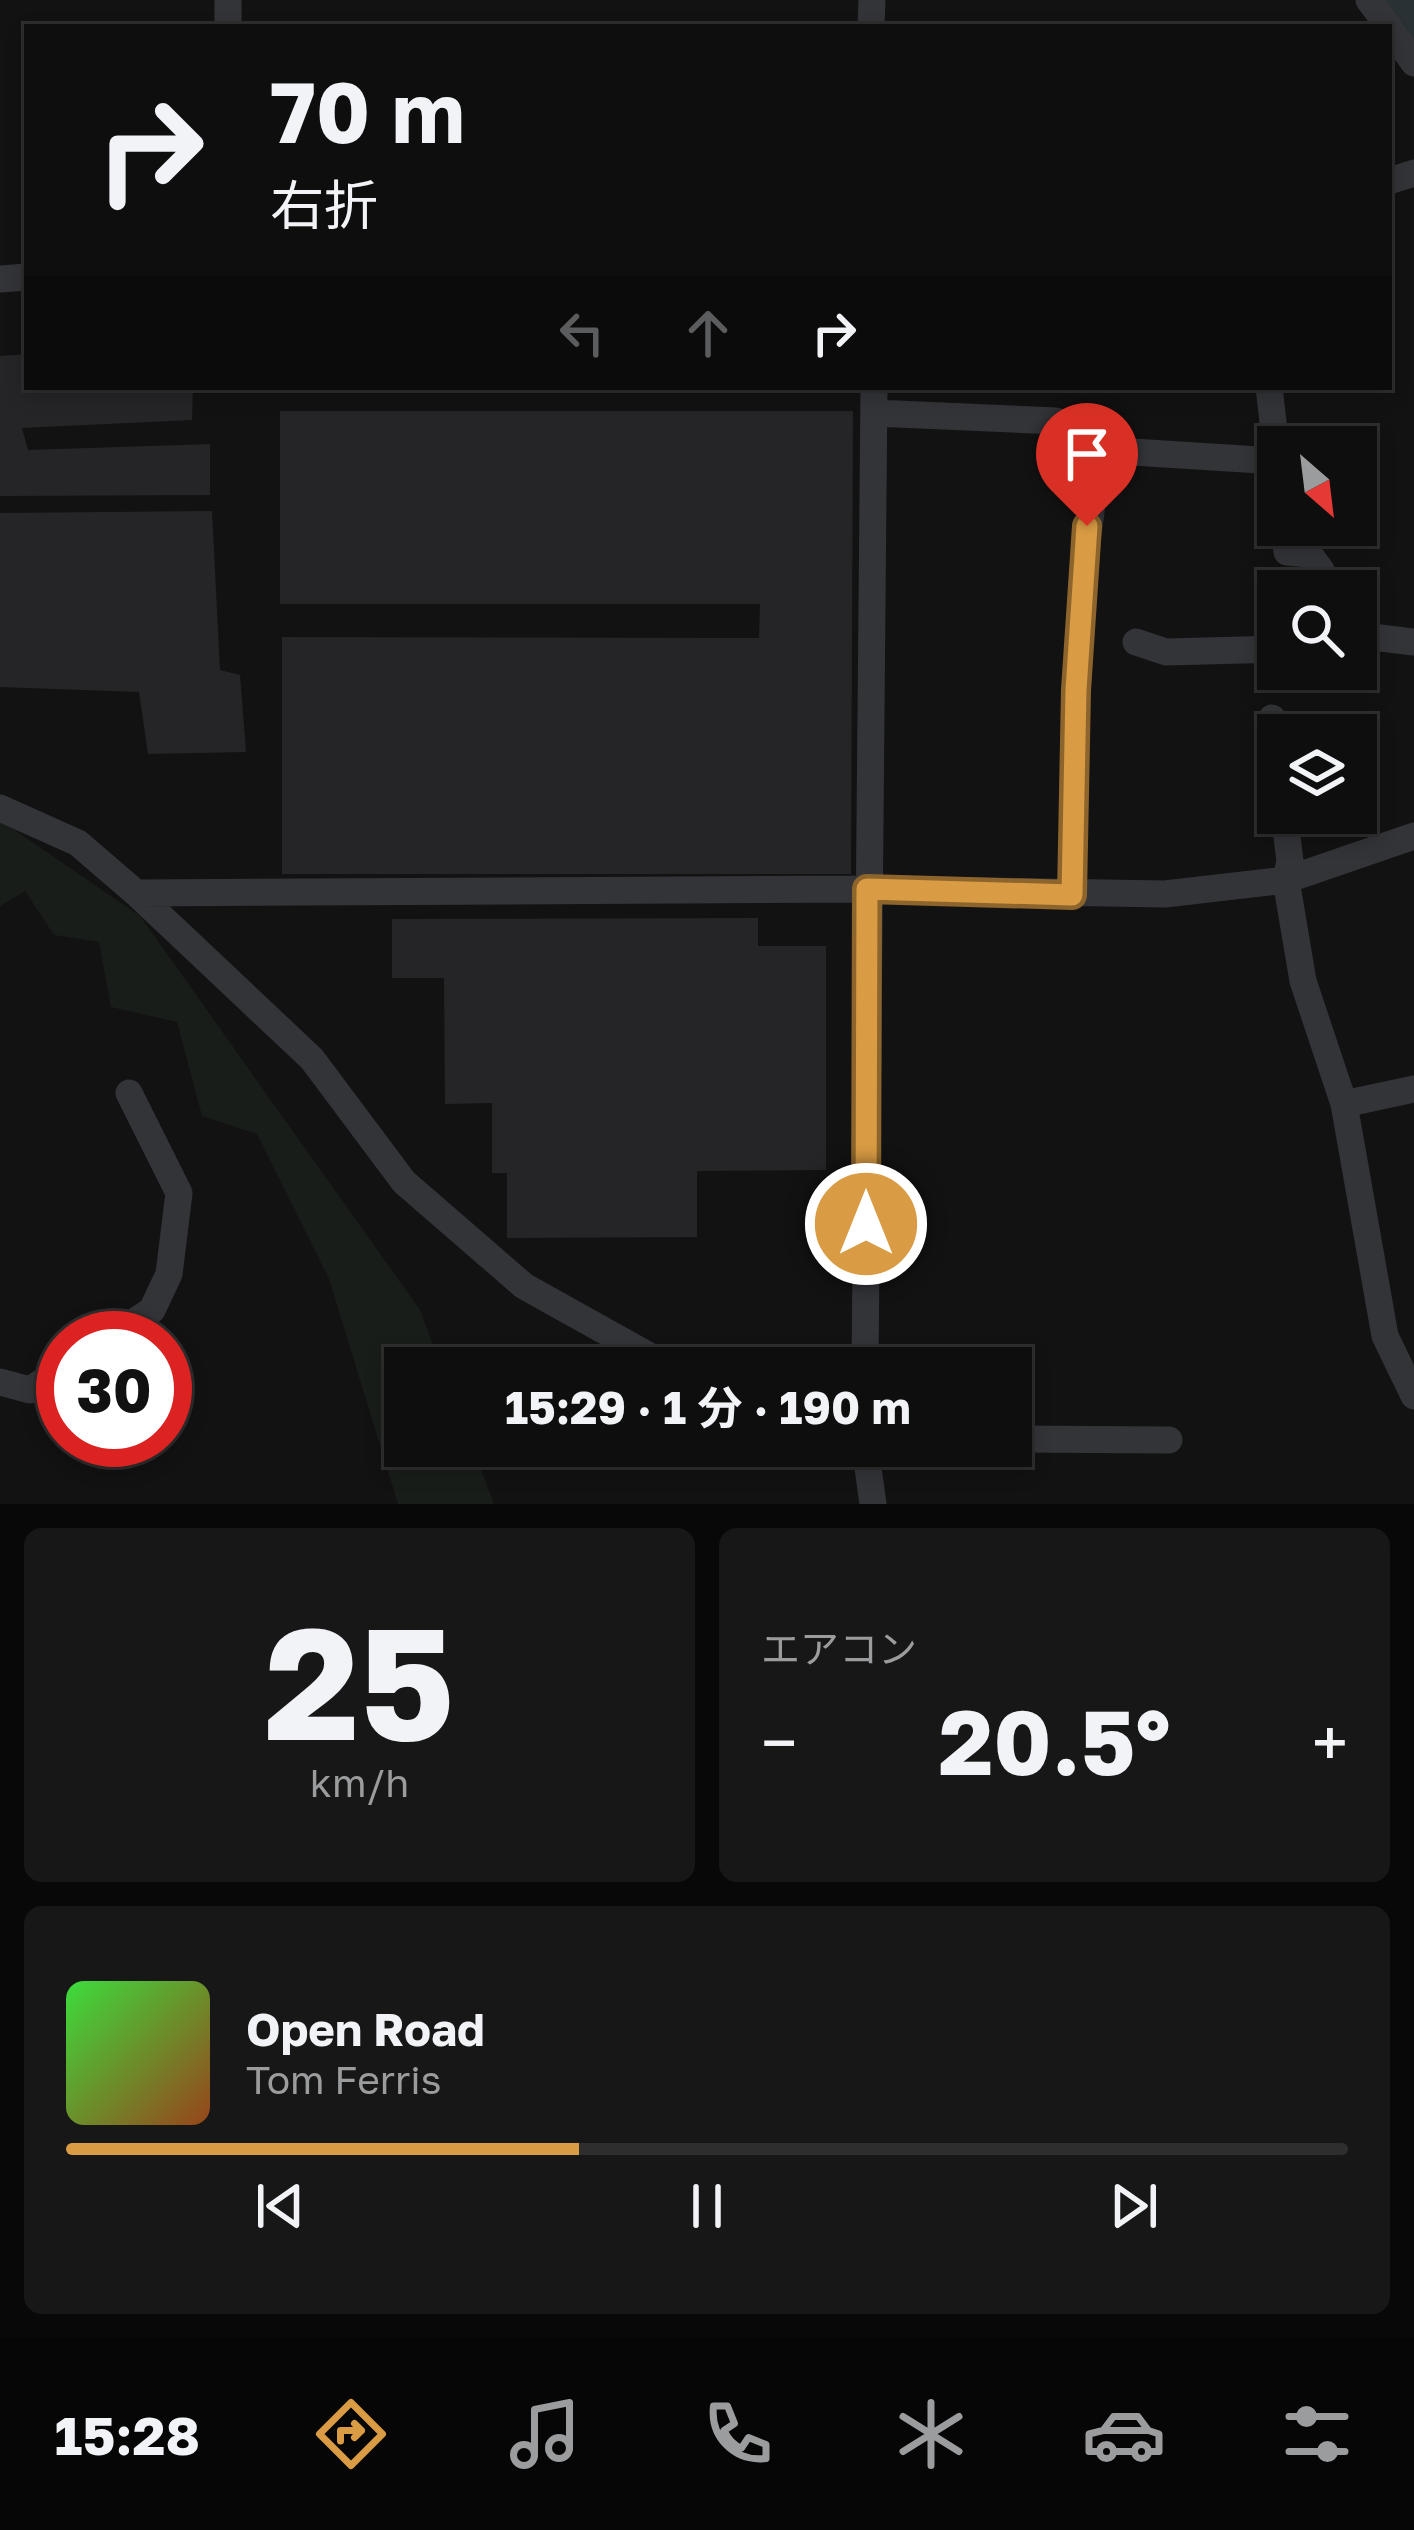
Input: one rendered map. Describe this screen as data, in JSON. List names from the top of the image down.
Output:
{
  "north": "bottom right",
  "page": {
    "turn": ["70 m", "右折"],
    "limit": "30",
    "trip": "15:29 · 1 分 · 190 m",
    "tile": [
      ["25", "km/h"],
      "エアコン"
    ],
    "heat": ["−", "20.5°", "+"],
    "song": ["Open Road", "Tom Ferris"],
    "tabs": "15:28"
  }
}
